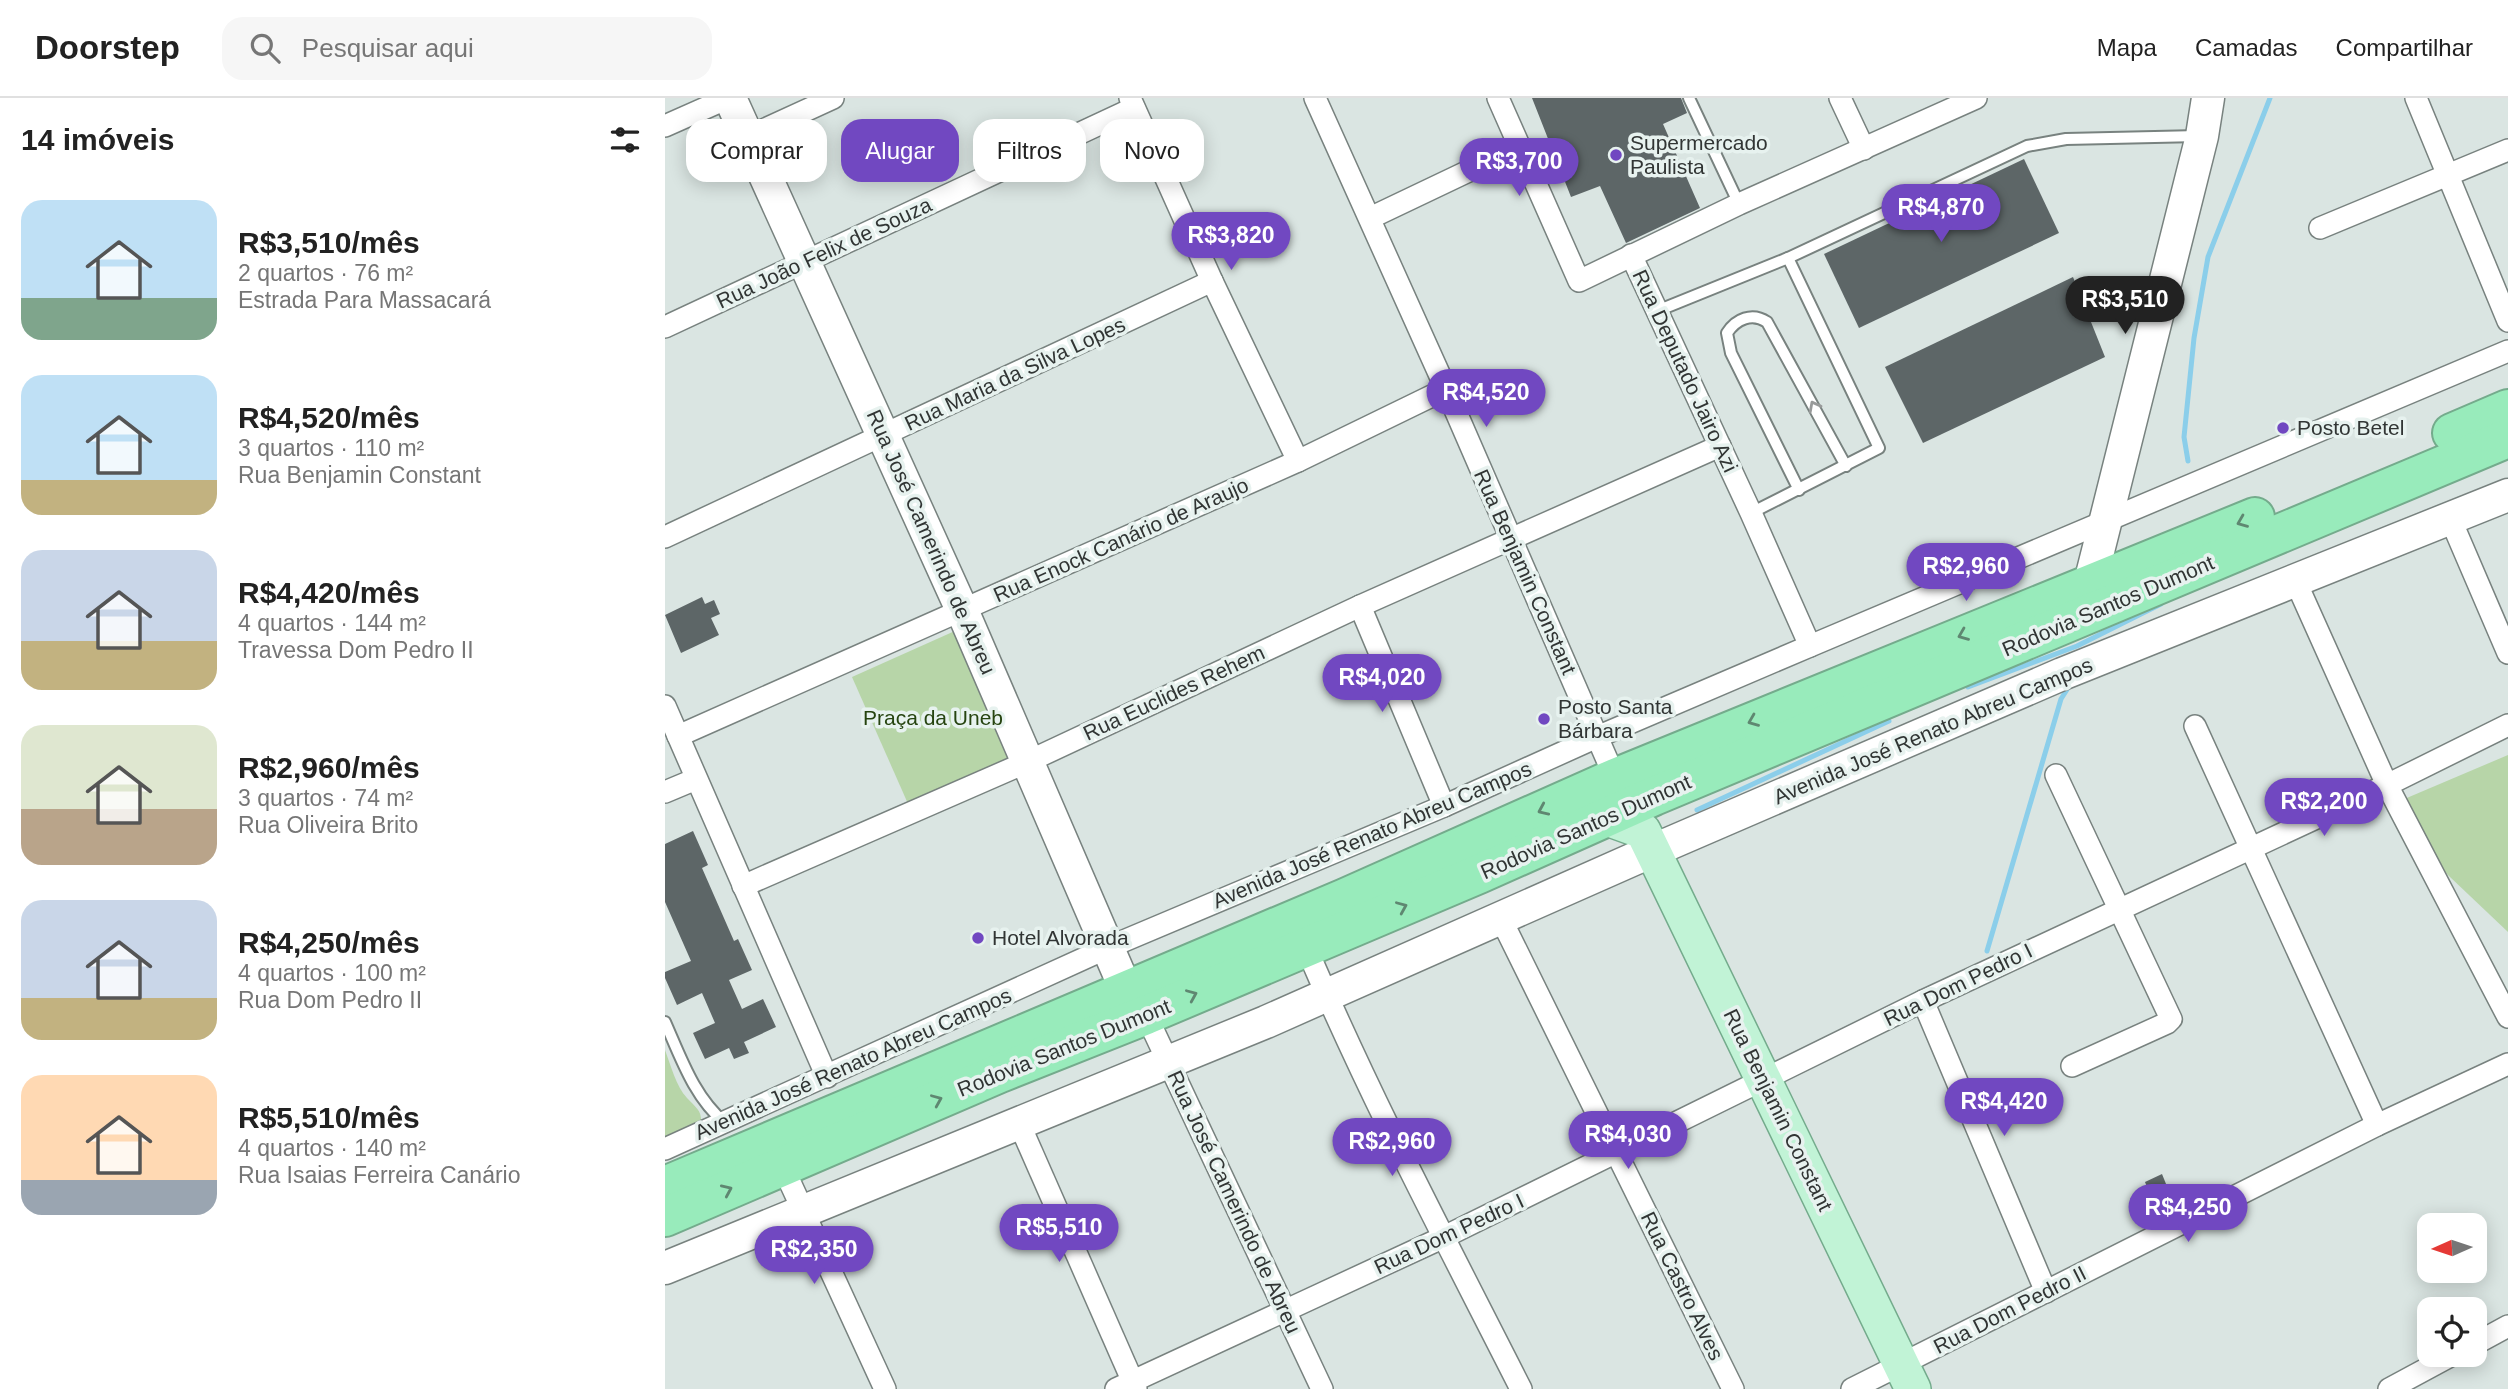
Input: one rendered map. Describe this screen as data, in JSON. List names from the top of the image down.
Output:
{
  "streets": {
    "highway": ["Rodovia Santos Dumont"],
    "main road": ["Rua José Camerindo de Abreu", "Rua Benjamin Constant", "Avenida José Renato Abreu Campos"],
    "street": [
      "Rua João Felix de Souza",
      "Rua Deputado Jairo Azi",
      "Rua Maria da Silva Lopes",
      "Rua Enock Canário de Araujo",
      "Rua Euclides Rehem",
      "Rua Dom Pedro I",
      "Rua Castro Alves",
      "Rua Dom Pedro II"
    ]
  },
  "crossings": [
    ["Rua João Felix de Souza", "Rua José Camerindo de Abreu"],
    ["Rua Deputado Jairo Azi", "Rua Euclides Rehem"],
    ["Rua Deputado Jairo Azi", "Avenida José Renato Abreu Campos"],
    ["Rua Maria da Silva Lopes", "Rua José Camerindo de Abreu"],
    ["Rua Enock Canário de Araujo", "Rua José Camerindo de Abreu"],
    ["Rua Enock Canário de Araujo", "Rua Benjamin Constant"],
    ["Rua José Camerindo de Abreu", "Rodovia Santos Dumont"],
    ["Rua José Camerindo de Abreu", "Rua Euclides Rehem"],
    ["Rua José Camerindo de Abreu", "Avenida José Renato Abreu Campos"],
    ["Rua José Camerindo de Abreu", "Rua Dom Pedro I"],
    ["Rua Benjamin Constant", "Rodovia Santos Dumont"],
    ["Rua Benjamin Constant", "Rua Euclides Rehem"],
    ["Rua Benjamin Constant", "Avenida José Renato Abreu Campos"],
    ["Rua Benjamin Constant", "Rua Dom Pedro I"],
    ["Rua Benjamin Constant", "Rua Dom Pedro II"],
    ["Rodovia Santos Dumont", "Avenida José Renato Abreu Campos"],
    ["Avenida José Renato Abreu Campos", "Rua Castro Alves"],
    ["Rua Dom Pedro I", "Rua Castro Alves"]
  ],
  "parks": ["Praça da Uneb"],
  "places": [
    "Supermercado Paulista",
    "Posto Betel",
    "Posto Santa Bárbara",
    "Hotel Alvorada"
  ],
  "north": "left",
  "page": {
    "header": "Doorstep",
    "search": "Pesquisar aqui",
    "nav": ["Mapa", "Camadas", "Compartilhar"],
    "heading": "14 imóveis",
    "chip": [
      "Comprar",
      "Alugar",
      "Filtros",
      "Novo"
    ],
    "price": [
      "R$3,700",
      "R$4,870",
      "R$3,820",
      "R$3,510",
      "R$4,520",
      "R$2,960",
      "R$4,020",
      "R$2,200",
      "R$4,420",
      "R$4,030",
      "R$2,960",
      "R$4,250",
      "R$5,510",
      "R$2,350"
    ],
    "list": [
      {
        "name": "R$3,510/mês",
        "note": "2 quartos · 76 m² · Estrada Para Massacará"
      },
      {
        "name": "R$4,520/mês",
        "note": "3 quartos · 110 m² · Rua Benjamin Constant"
      },
      {
        "name": "R$4,420/mês",
        "note": "4 quartos · 144 m² · Travessa Dom Pedro II"
      },
      {
        "name": "R$2,960/mês",
        "note": "3 quartos · 74 m² · Rua Oliveira Brito"
      },
      {
        "name": "R$4,250/mês",
        "note": "4 quartos · 100 m² · Rua Dom Pedro II"
      },
      {
        "name": "R$5,510/mês",
        "note": "4 quartos · 140 m² · Rua Isaias Ferreira Canário"
      }
    ]
  }
}
